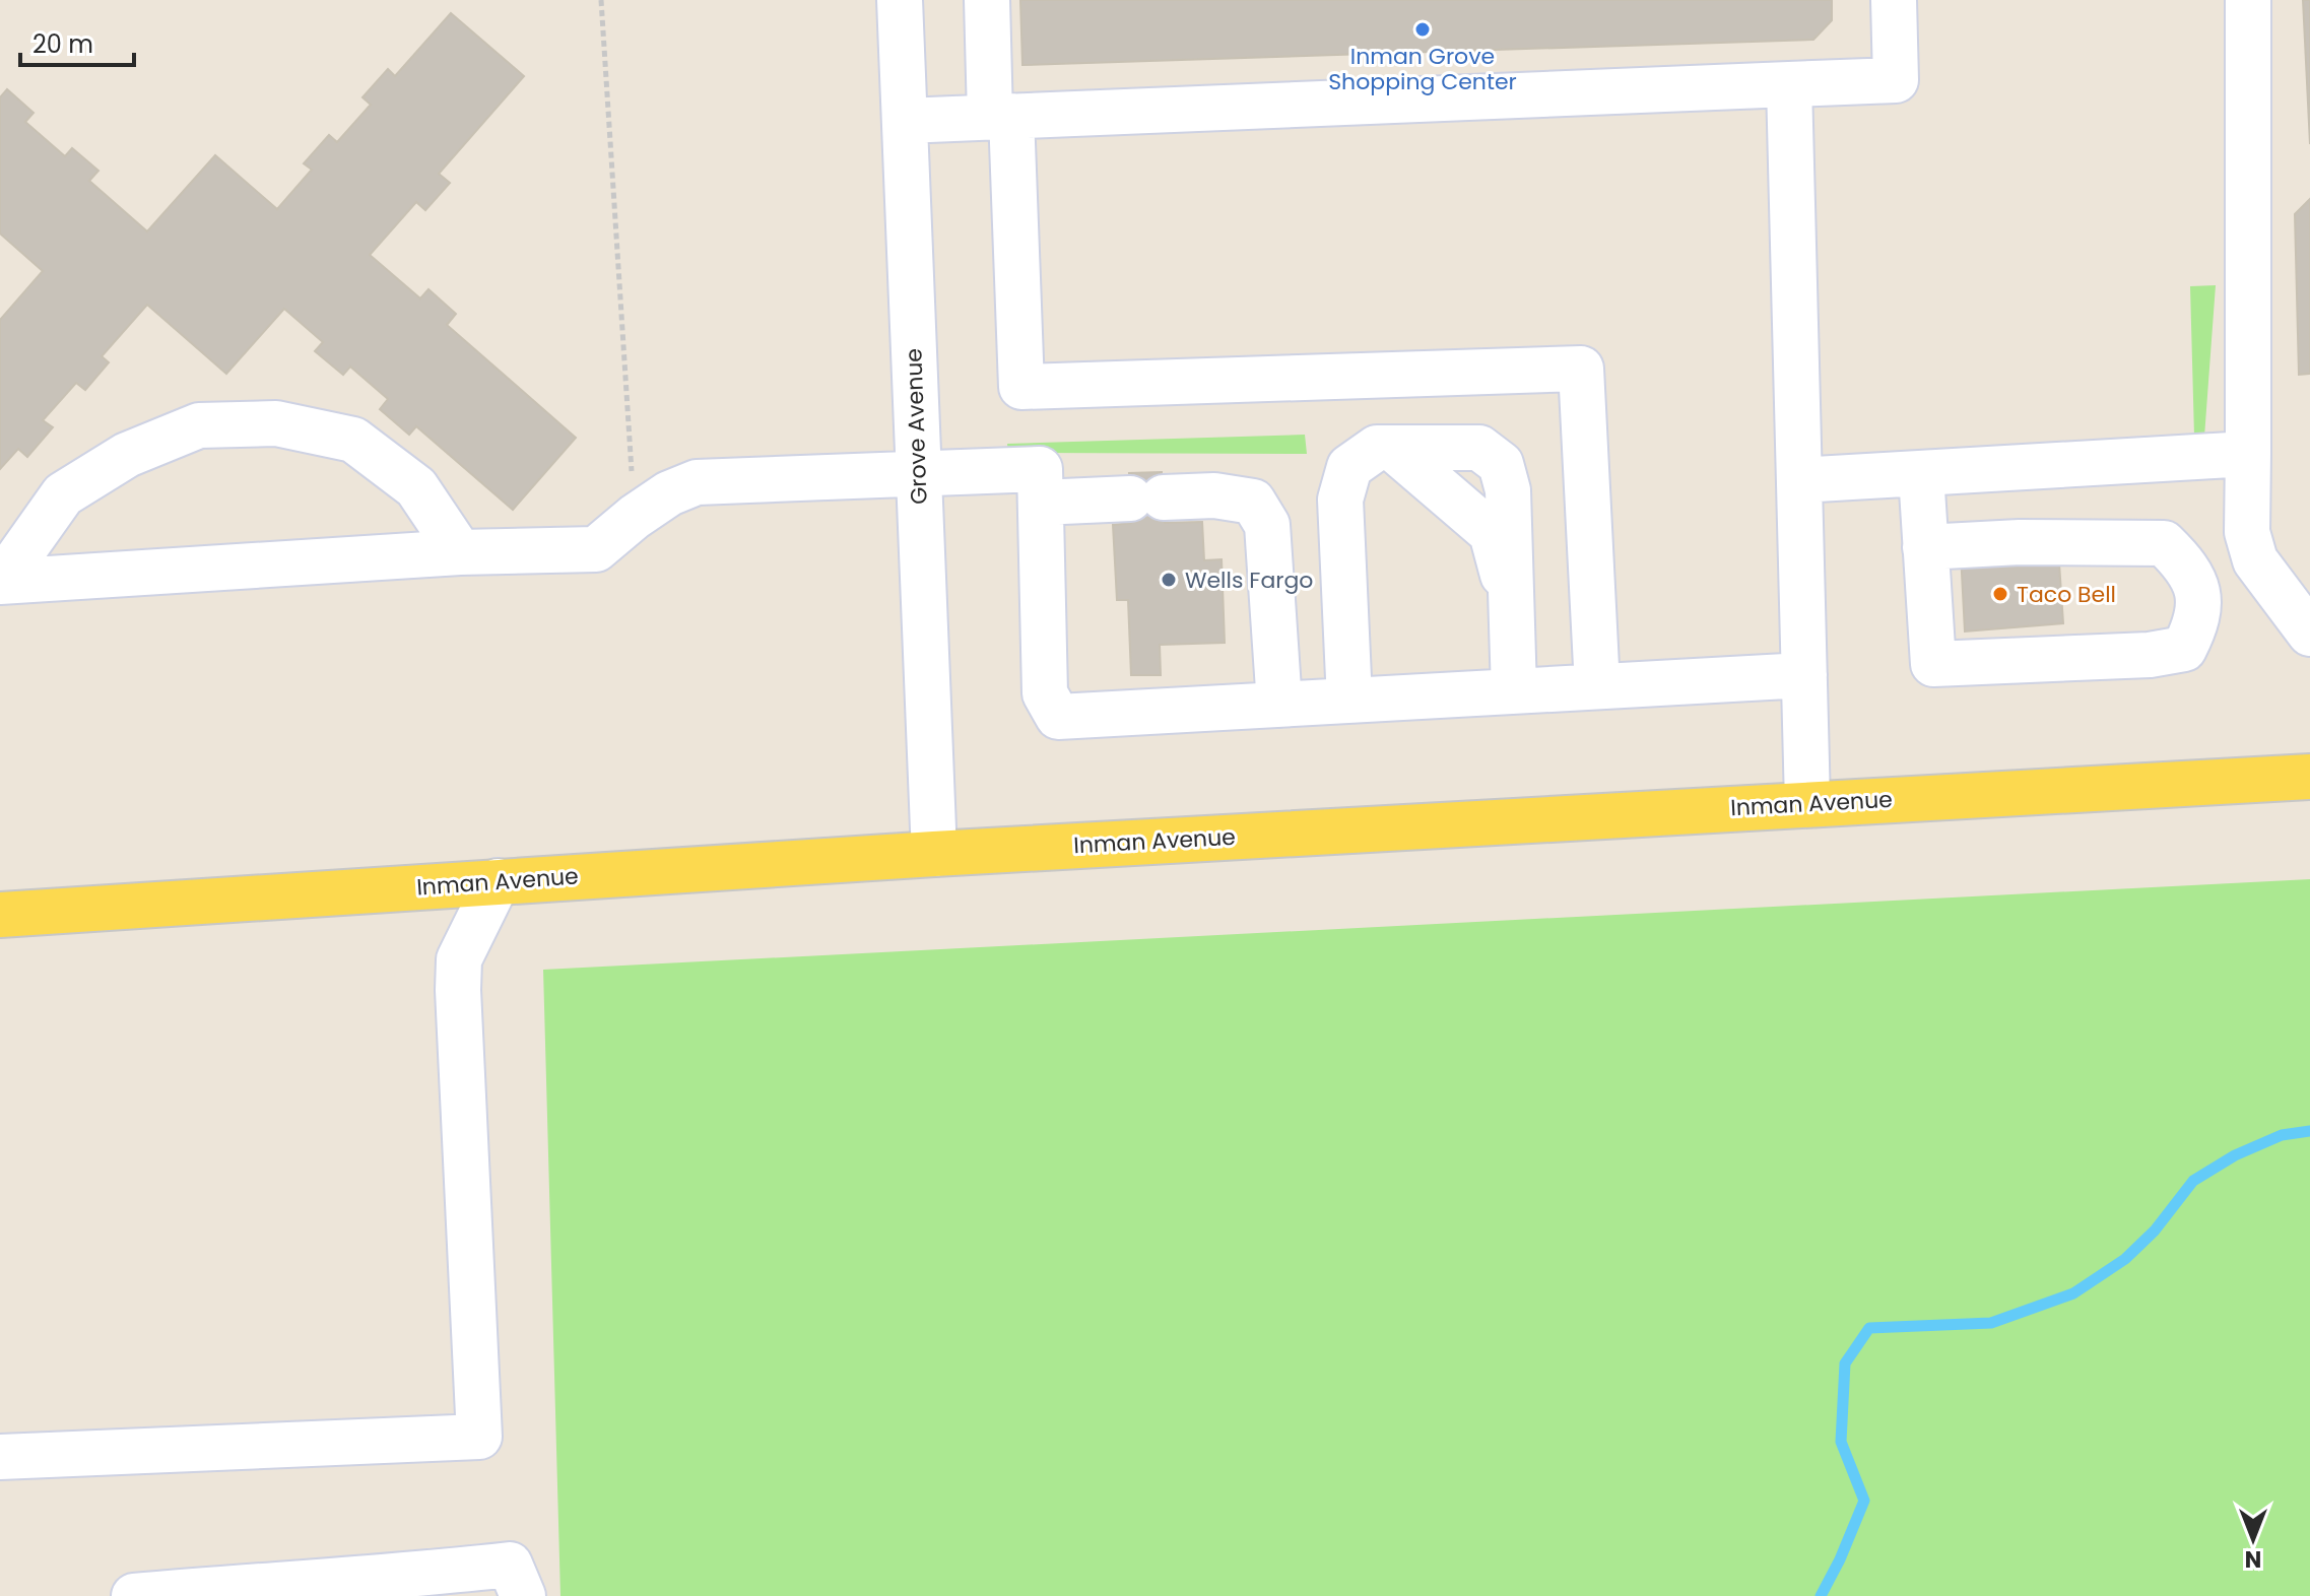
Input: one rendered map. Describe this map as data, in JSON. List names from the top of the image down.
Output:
{
  "streets": {
    "main road": ["Inman Avenue"],
    "street": ["Grove Avenue"]
  },
  "crossings": [
    ["Grove Avenue", "Inman Avenue"]
  ],
  "places": ["Inman Grove Shopping Center", "Wells Fargo", "Taco Bell"],
  "scale_bar": "20 m",
  "north": "bottom"
}
